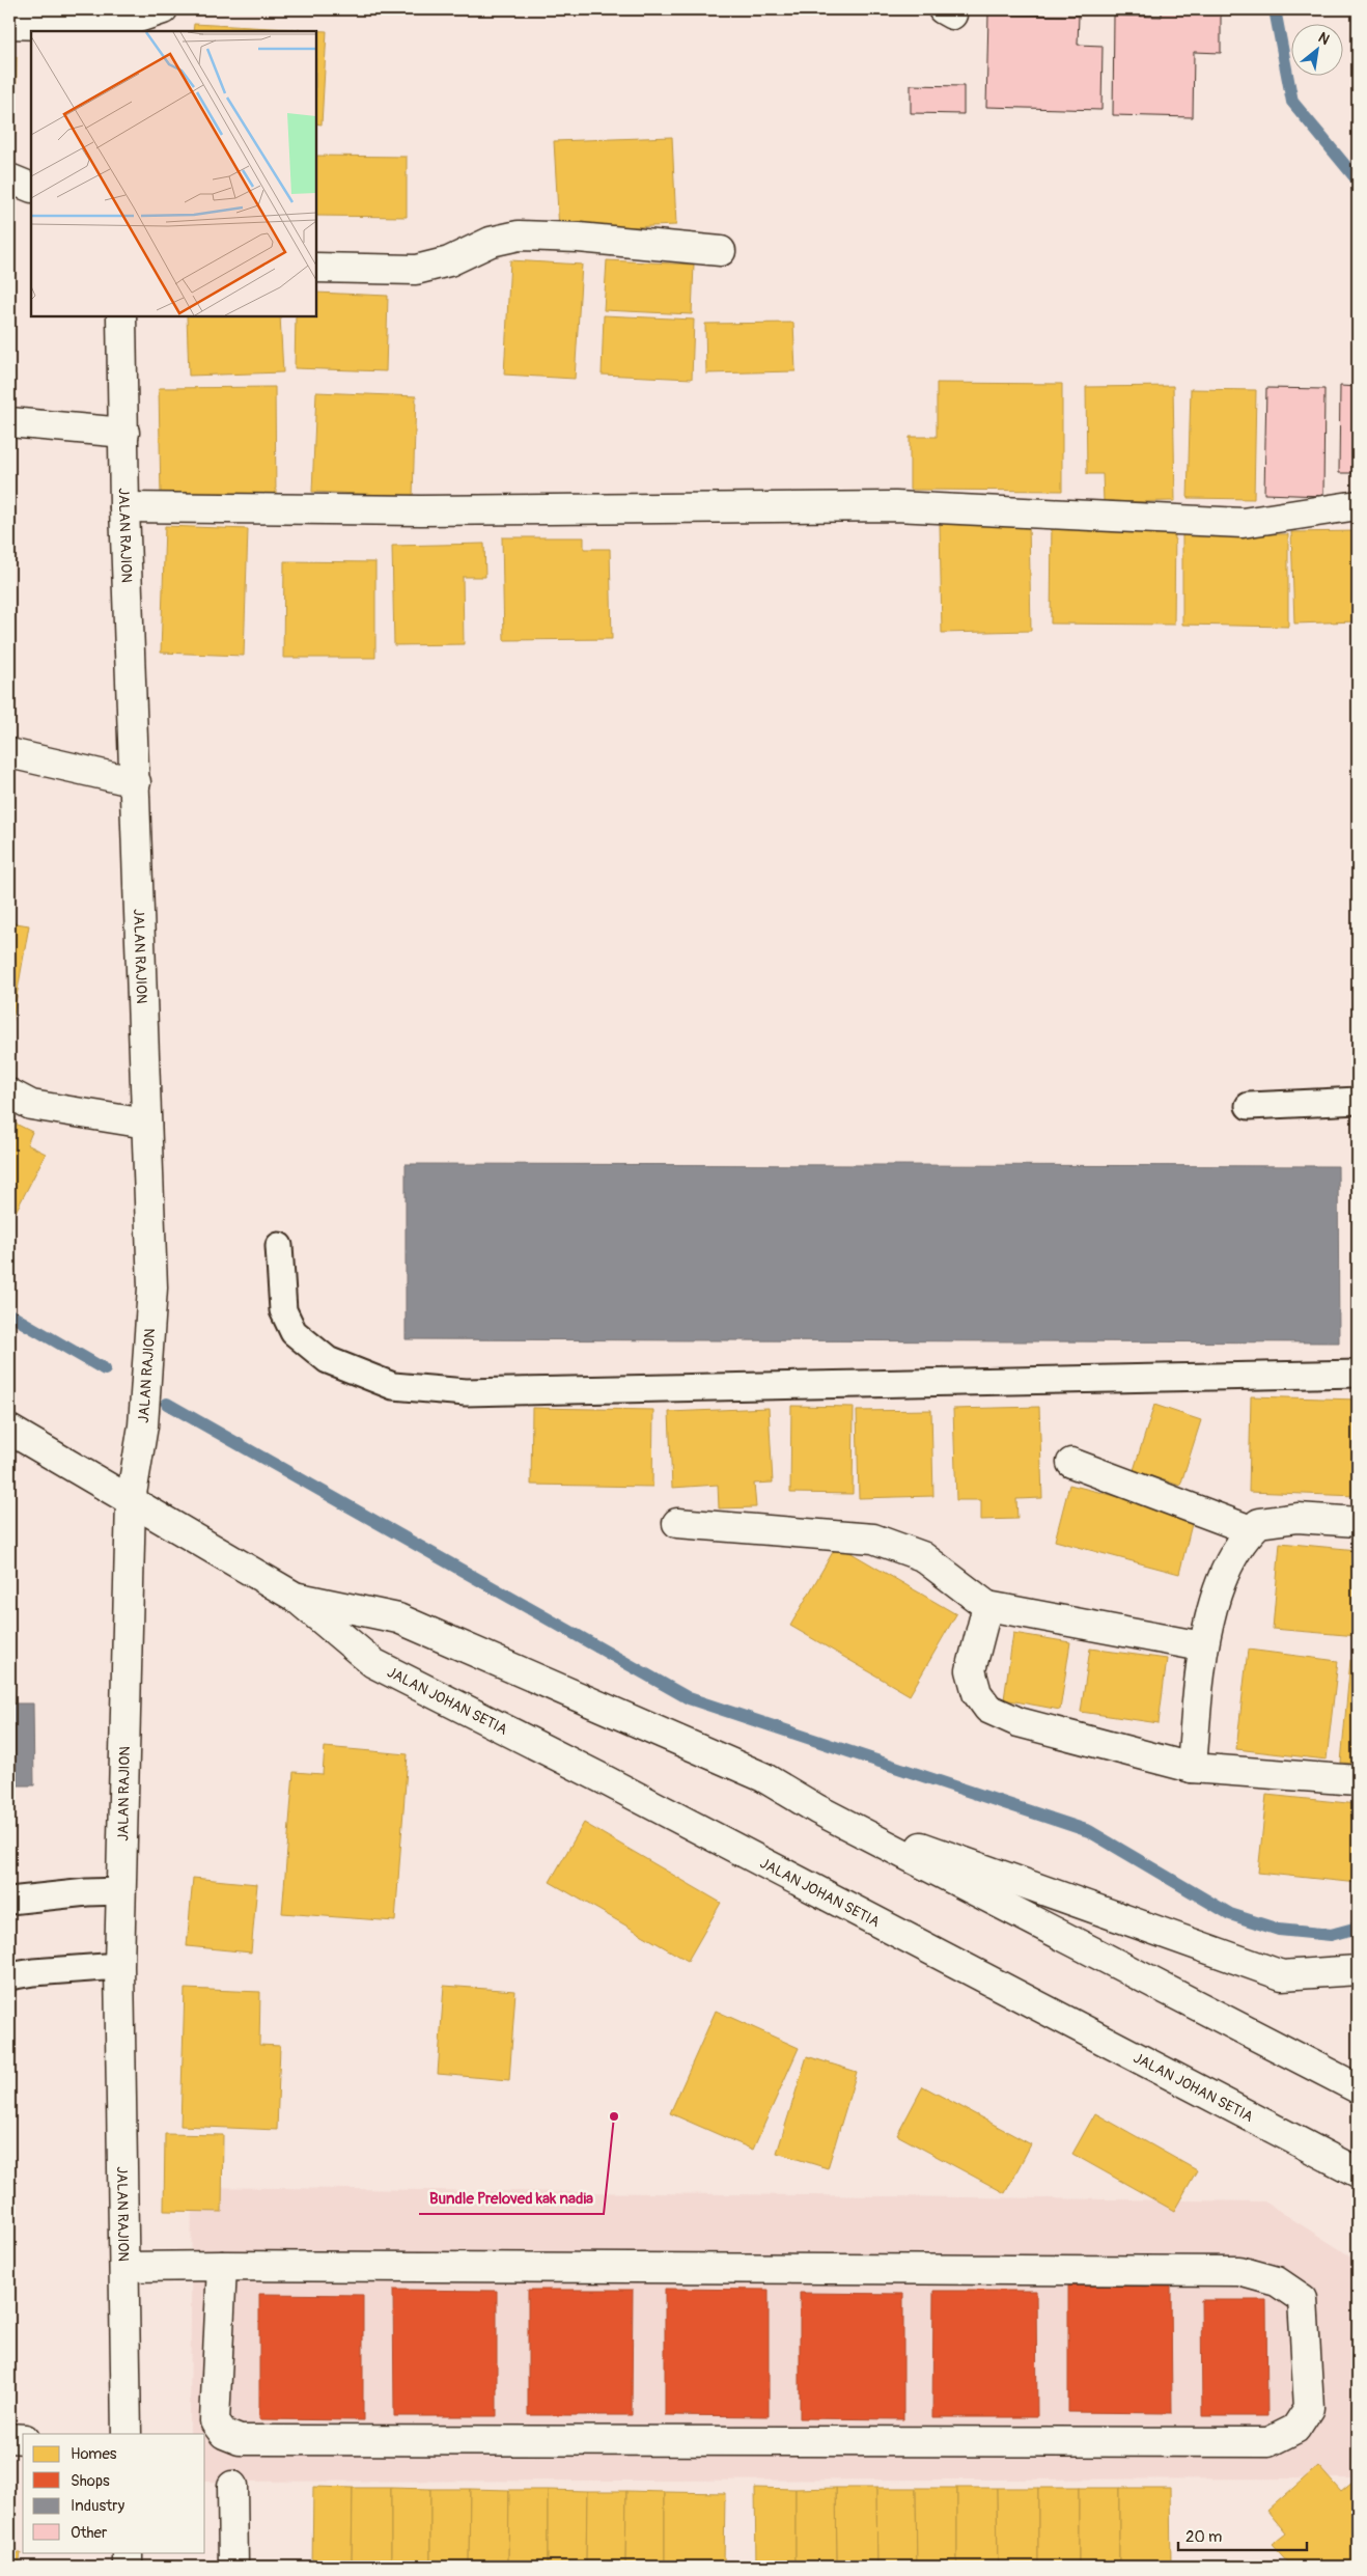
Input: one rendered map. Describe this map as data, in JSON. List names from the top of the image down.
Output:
{
  "streets": {
    "street": ["JALAN RAJION", "JALAN JOHAN SETIA"]
  },
  "crossings": [
    ["JALAN RAJION", "JALAN JOHAN SETIA"]
  ],
  "places": ["Bundle Preloved kak nadia"],
  "legend": [
    "Homes",
    "Shops",
    "Industry",
    "Other"
  ],
  "scale_bar": "20 m",
  "north": "top right"
}
